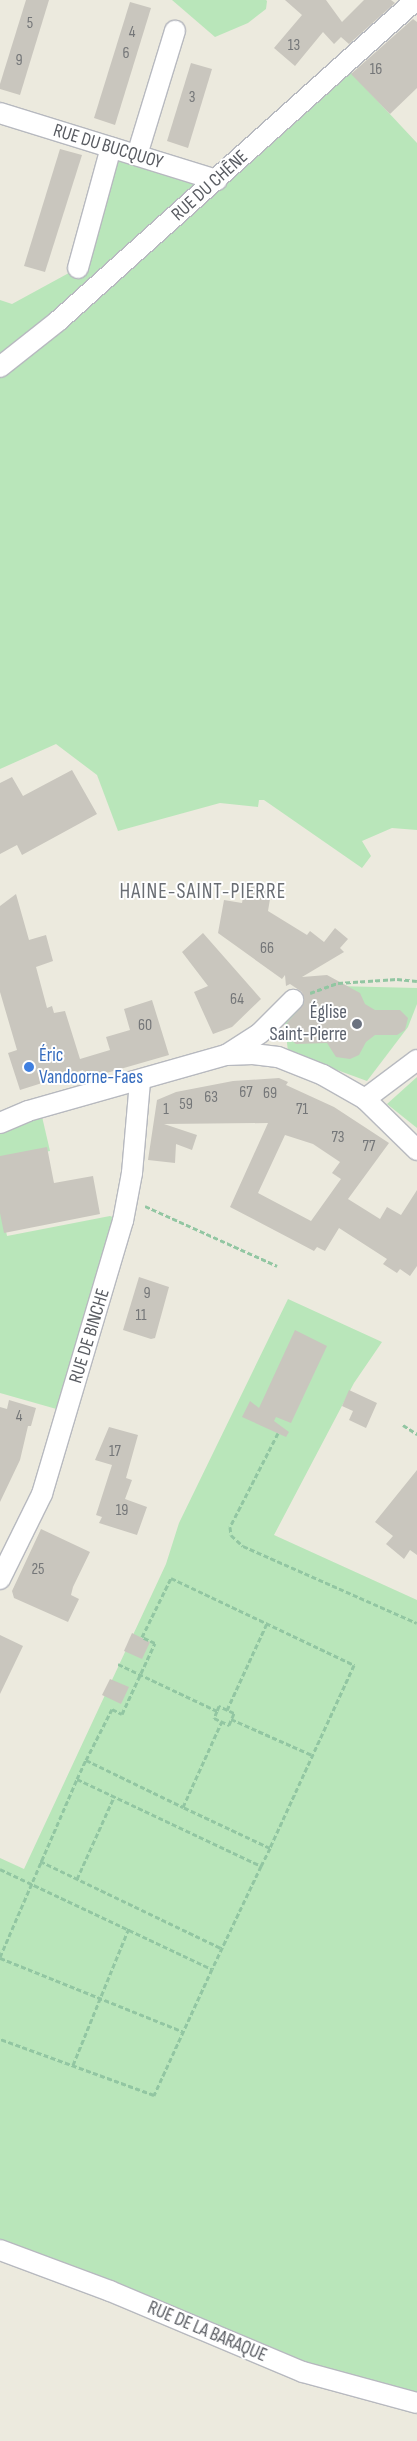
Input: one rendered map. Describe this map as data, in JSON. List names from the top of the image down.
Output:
{
  "streets": {
    "street": [
      "RUE DU BUCQUOY",
      "RUE DU CHÊNE",
      "RUE DE BINCHE",
      "RUE DE LA BARAQUE"
    ]
  },
  "crossings": [
    ["RUE DU BUCQUOY", "RUE DU CHÊNE"]
  ],
  "districts": ["HAINE-SAINT-PIERRE"],
  "places": ["Église Saint-Pierre", "Éric Vandoorne-Faes"],
  "house_numbers": [
    "5",
    "4",
    "13",
    "6",
    "9",
    "16",
    "3",
    "66",
    "64",
    "60",
    "67",
    "69",
    "63",
    "59",
    "1",
    "71",
    "73",
    "77",
    "9",
    "11",
    "4",
    "17",
    "19",
    "25"
  ]
}
